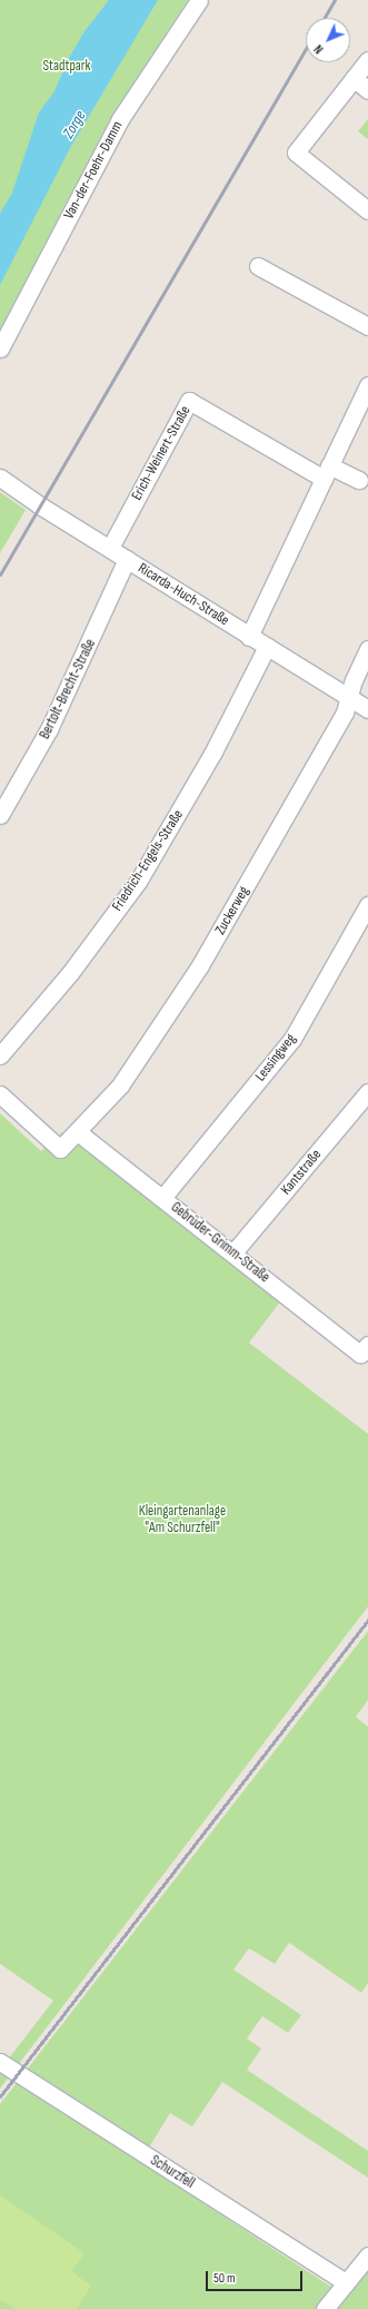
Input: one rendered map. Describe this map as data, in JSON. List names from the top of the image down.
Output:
{
  "streets": {
    "street": [
      "Van-der-Foehr-Damm",
      "Erich-Weinert-Straße",
      "Ricarda-Huch-Straße",
      "Bertolt-Brecht-Straße",
      "Friedrich-Engels-Straße",
      "Zuckerweg",
      "Lessingweg",
      "Kantstraße",
      "Gebrüder-Grimm-Straße",
      "Schurzfell"
    ]
  },
  "crossings": [
    ["Erich-Weinert-Straße", "Ricarda-Huch-Straße"],
    ["Ricarda-Huch-Straße", "Bertolt-Brecht-Straße"],
    ["Ricarda-Huch-Straße", "Friedrich-Engels-Straße"],
    ["Ricarda-Huch-Straße", "Zuckerweg"],
    ["Zuckerweg", "Gebrüder-Grimm-Straße"],
    ["Lessingweg", "Gebrüder-Grimm-Straße"],
    ["Kantstraße", "Gebrüder-Grimm-Straße"]
  ],
  "water": ["Zorge"],
  "parks": ["Stadtpark", "Kleingartenanlage \"Am Schurzfell\""],
  "scale_bar": "50 m",
  "north": "bottom left"
}
